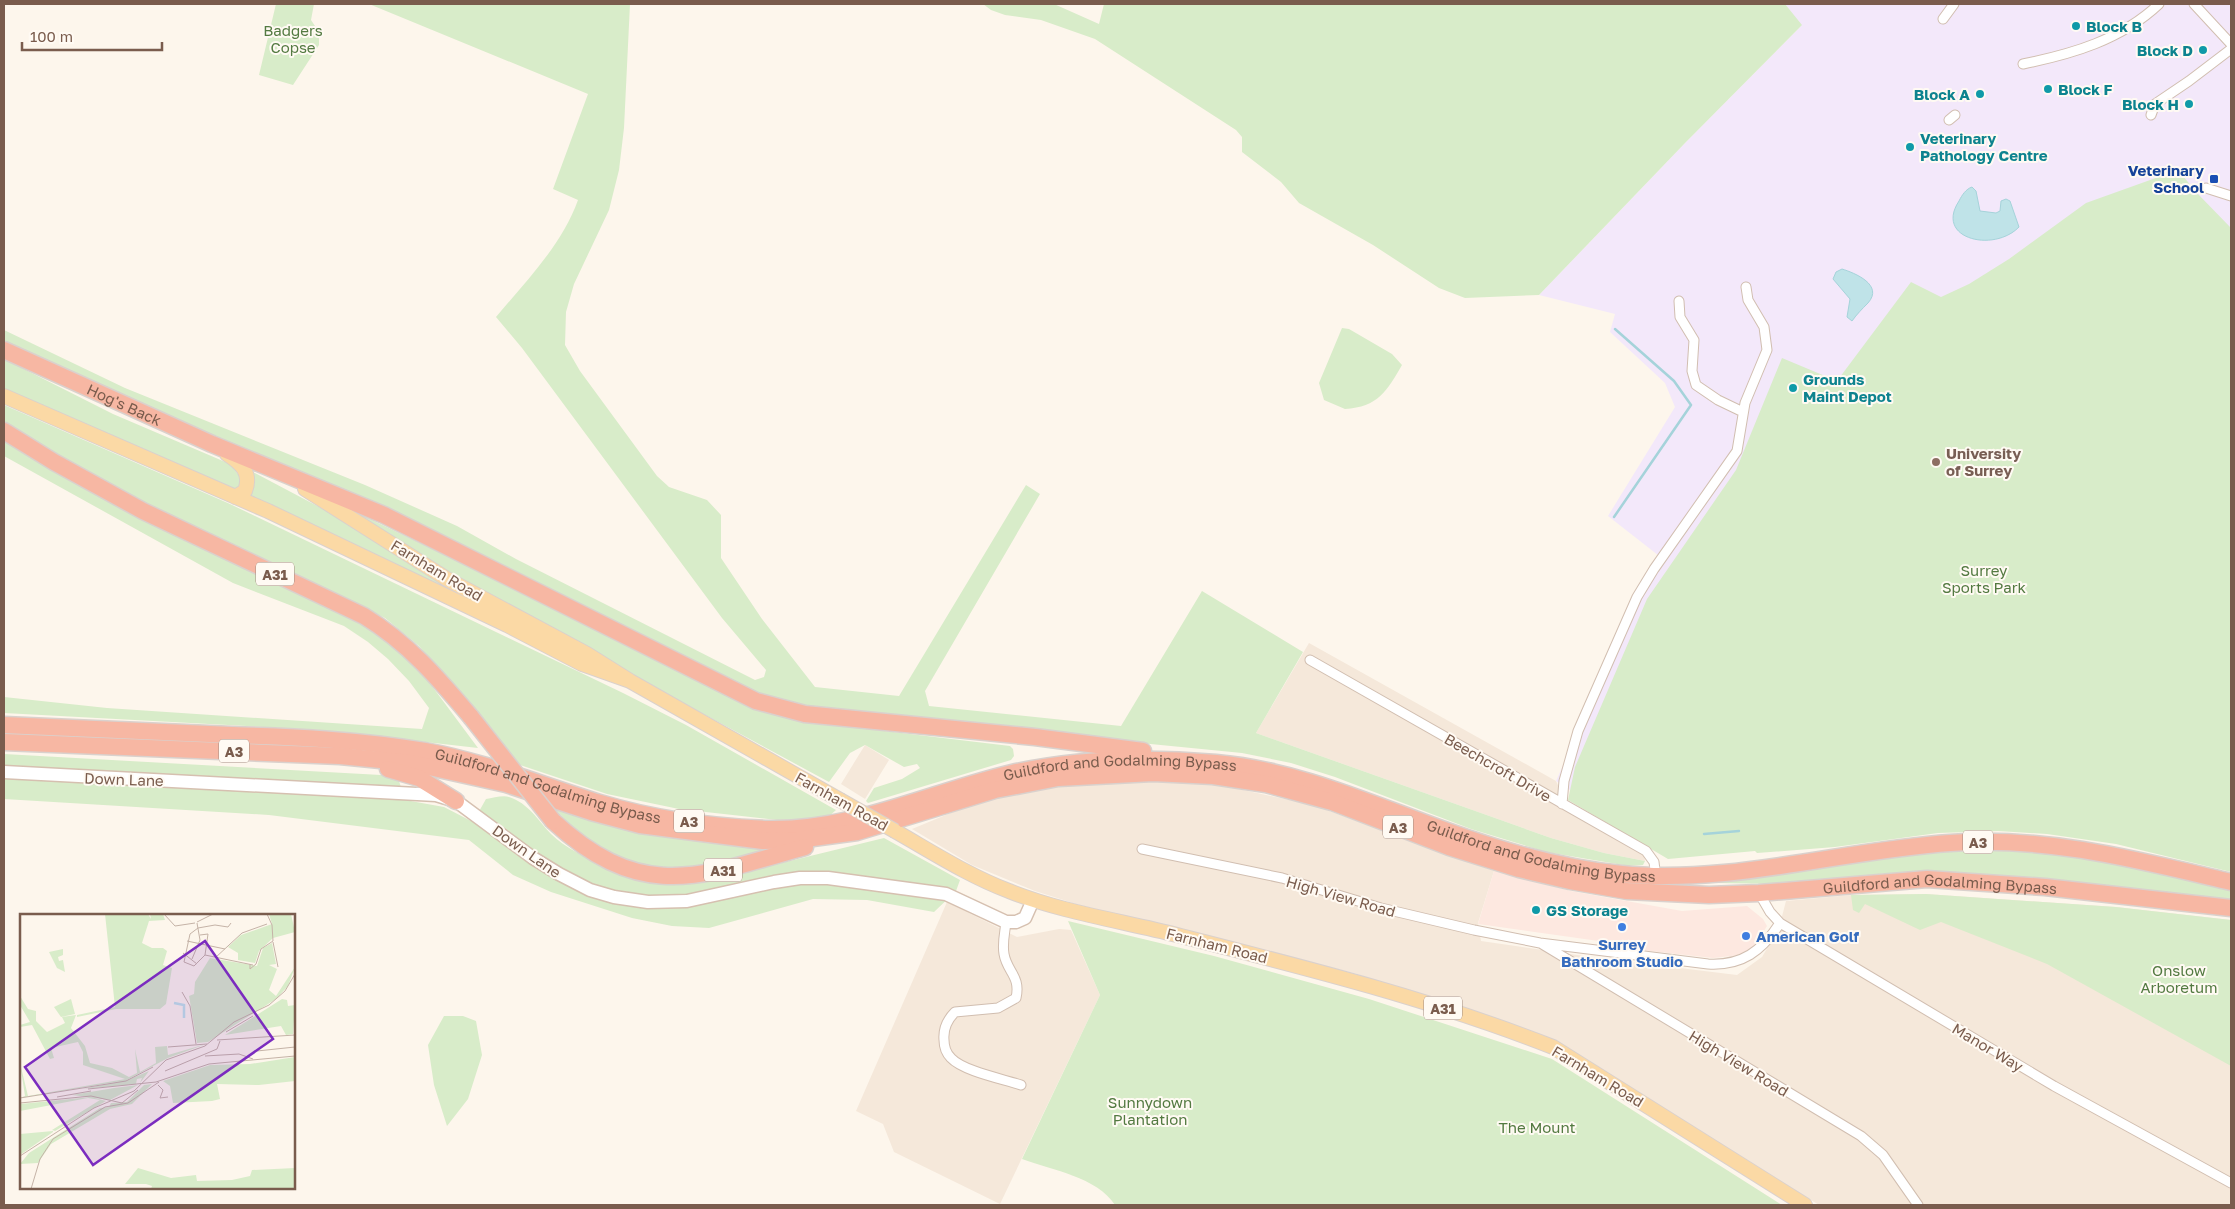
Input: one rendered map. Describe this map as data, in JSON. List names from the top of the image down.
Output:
{
  "streets": {
    "highway": [
      "Hog's Back",
      "A31",
      "A3",
      "Guildford and Godalming Bypass"
    ],
    "main road": ["Farnham Road"],
    "street": [
      "Beechcroft Drive",
      "Down Lane",
      "High View Road",
      "Manor Way"
    ]
  },
  "crossings": [
    ["Hog's Back", "Farnham Road"],
    ["Hog's Back", "A31"],
    ["Hog's Back", "A3"],
    ["Farnham Road", "A31"],
    ["Farnham Road", "A3"],
    ["A31", "Guildford and Godalming Bypass"],
    ["A3", "Guildford and Godalming Bypass"],
    ["Beechcroft Drive", "Guildford and Godalming Bypass"],
    ["Guildford and Godalming Bypass", "Manor Way"],
    ["High View Road", "Manor Way"]
  ],
  "parks": [
    "Badgers Copse",
    "Surrey Sports Park",
    "Onslow Arboretum",
    "Sunnydown Plantation",
    "The Mount"
  ],
  "places": {
    "other": [
      "Block B",
      "Block D",
      "Block F",
      "Block A",
      "Block H",
      "Veterinary Pathology Centre",
      "Grounds Maint Depot",
      "University of Surrey",
      "GS Storage",
      "Surrey Bathroom Studio",
      "American Golf"
    ],
    "transit": ["Veterinary School"]
  },
  "scale_bar": "100 m"
}
